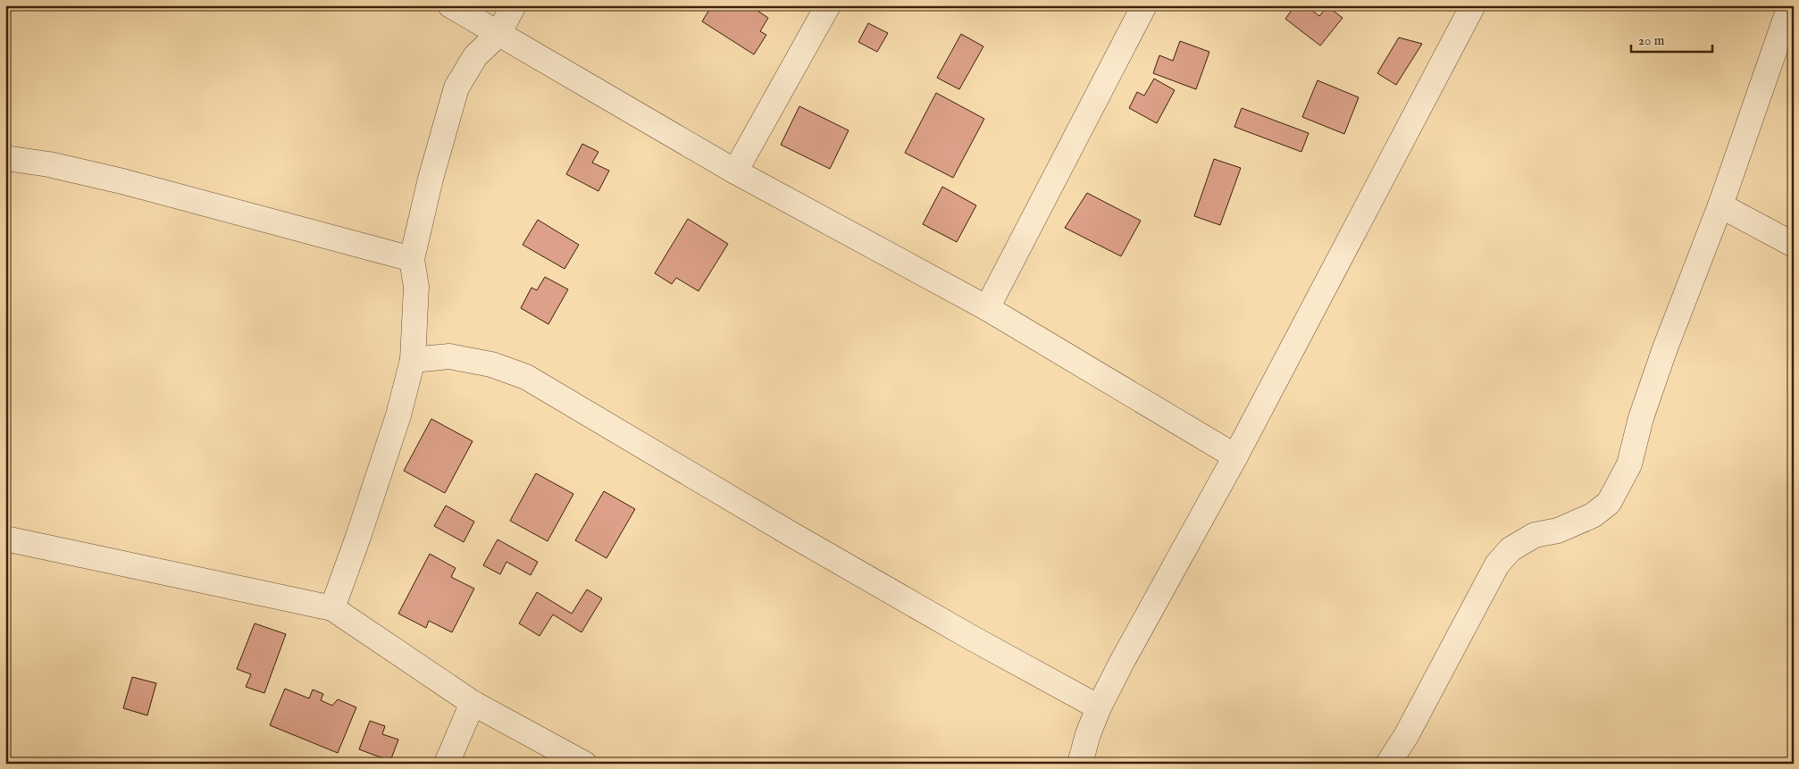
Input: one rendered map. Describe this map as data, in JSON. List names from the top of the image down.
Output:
{
  "scale_bar": "20 m"
}
